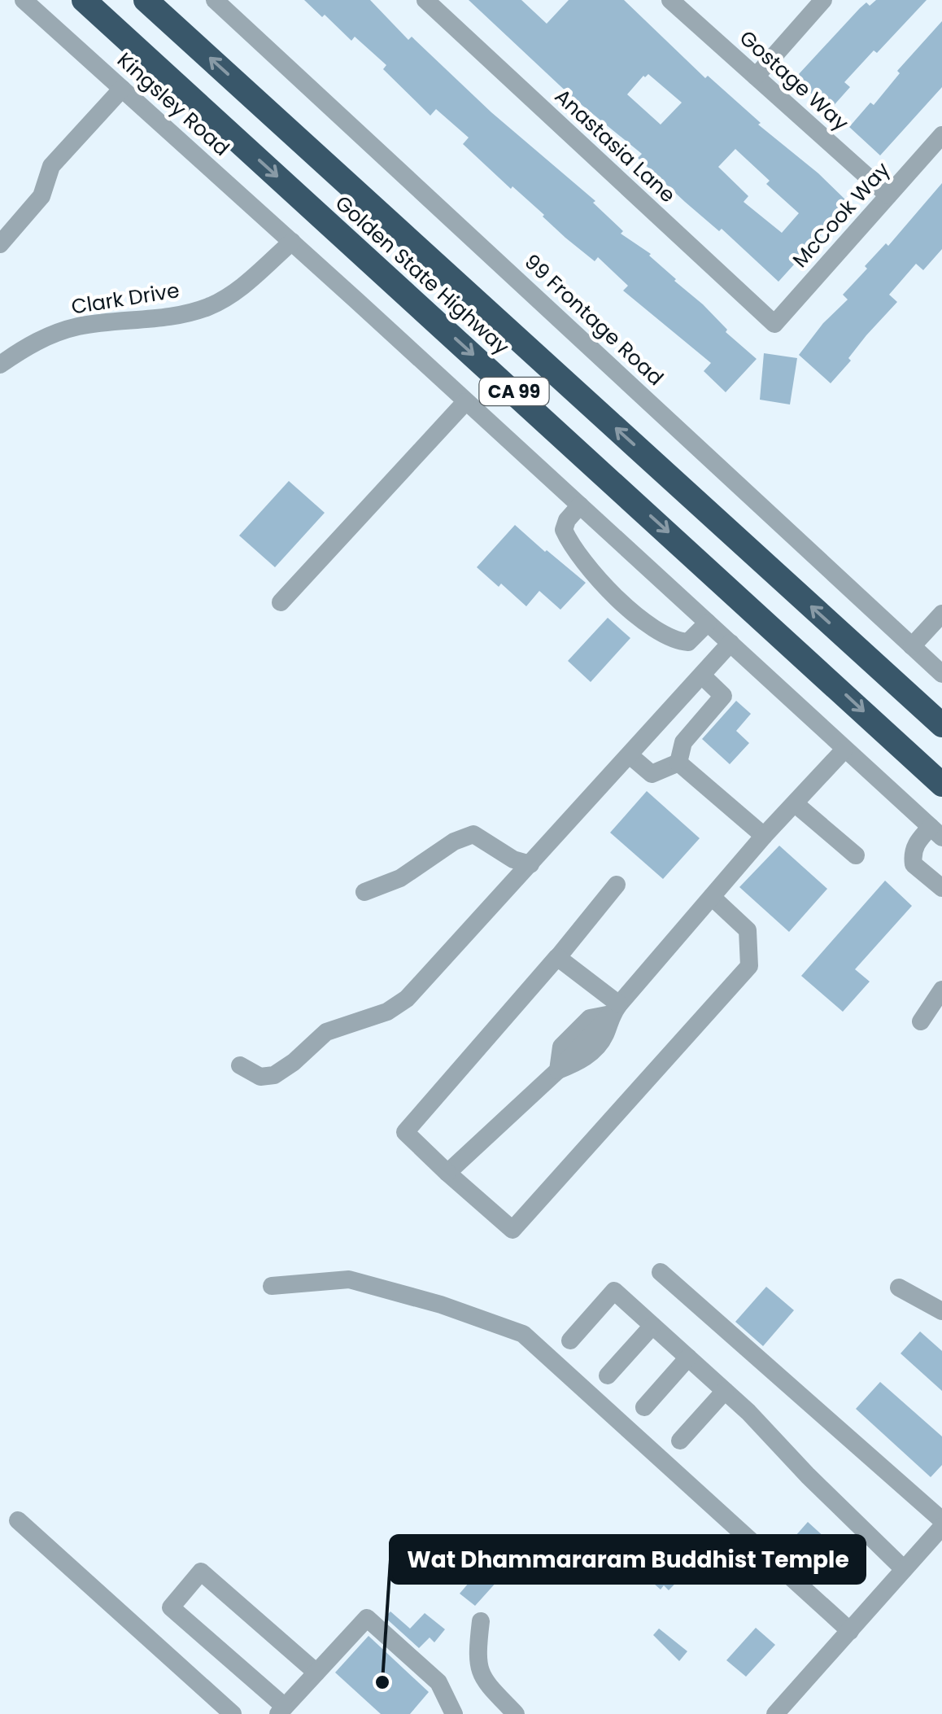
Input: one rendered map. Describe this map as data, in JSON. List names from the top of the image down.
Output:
{
  "streets": {
    "highway": ["Golden State Highway", "CA 99"],
    "street": [
      "Gostage Way",
      "Kingsley Road",
      "Anastasia Lane",
      "McCook Way",
      "Clark Drive",
      "99 Frontage Road"
    ]
  },
  "crossings": [
    ["Gostage Way", "McCook Way"],
    ["Kingsley Road", "Clark Drive"],
    ["Anastasia Lane", "McCook Way"]
  ],
  "places": ["Wat Dhammararam Buddhist Temple"]
}
